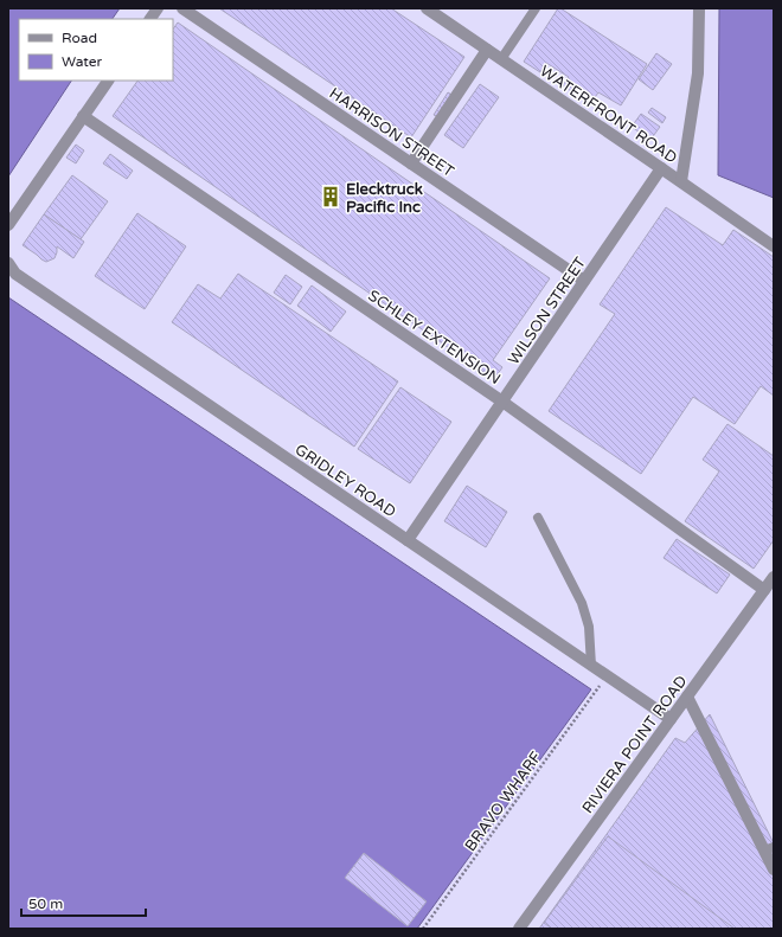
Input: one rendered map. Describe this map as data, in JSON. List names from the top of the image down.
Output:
{
  "streets": {
    "street": [
      "WATERFRONT ROAD",
      "HARRISON STREET",
      "WILSON STREET",
      "SCHLEY EXTENSION",
      "GRIDLEY ROAD",
      "RIVIERA POINT ROAD"
    ],
    "path": ["BRAVO WHARF"]
  },
  "crossings": [
    ["WATERFRONT ROAD", "WILSON STREET"],
    ["HARRISON STREET", "WILSON STREET"],
    ["WILSON STREET", "SCHLEY EXTENSION"],
    ["WILSON STREET", "GRIDLEY ROAD"],
    ["SCHLEY EXTENSION", "RIVIERA POINT ROAD"],
    ["GRIDLEY ROAD", "RIVIERA POINT ROAD"]
  ],
  "places": {
    "building": ["Elecktruck Pacific Inc"]
  },
  "legend": ["Road", "Water"],
  "scale_bar": "50 m"
}
